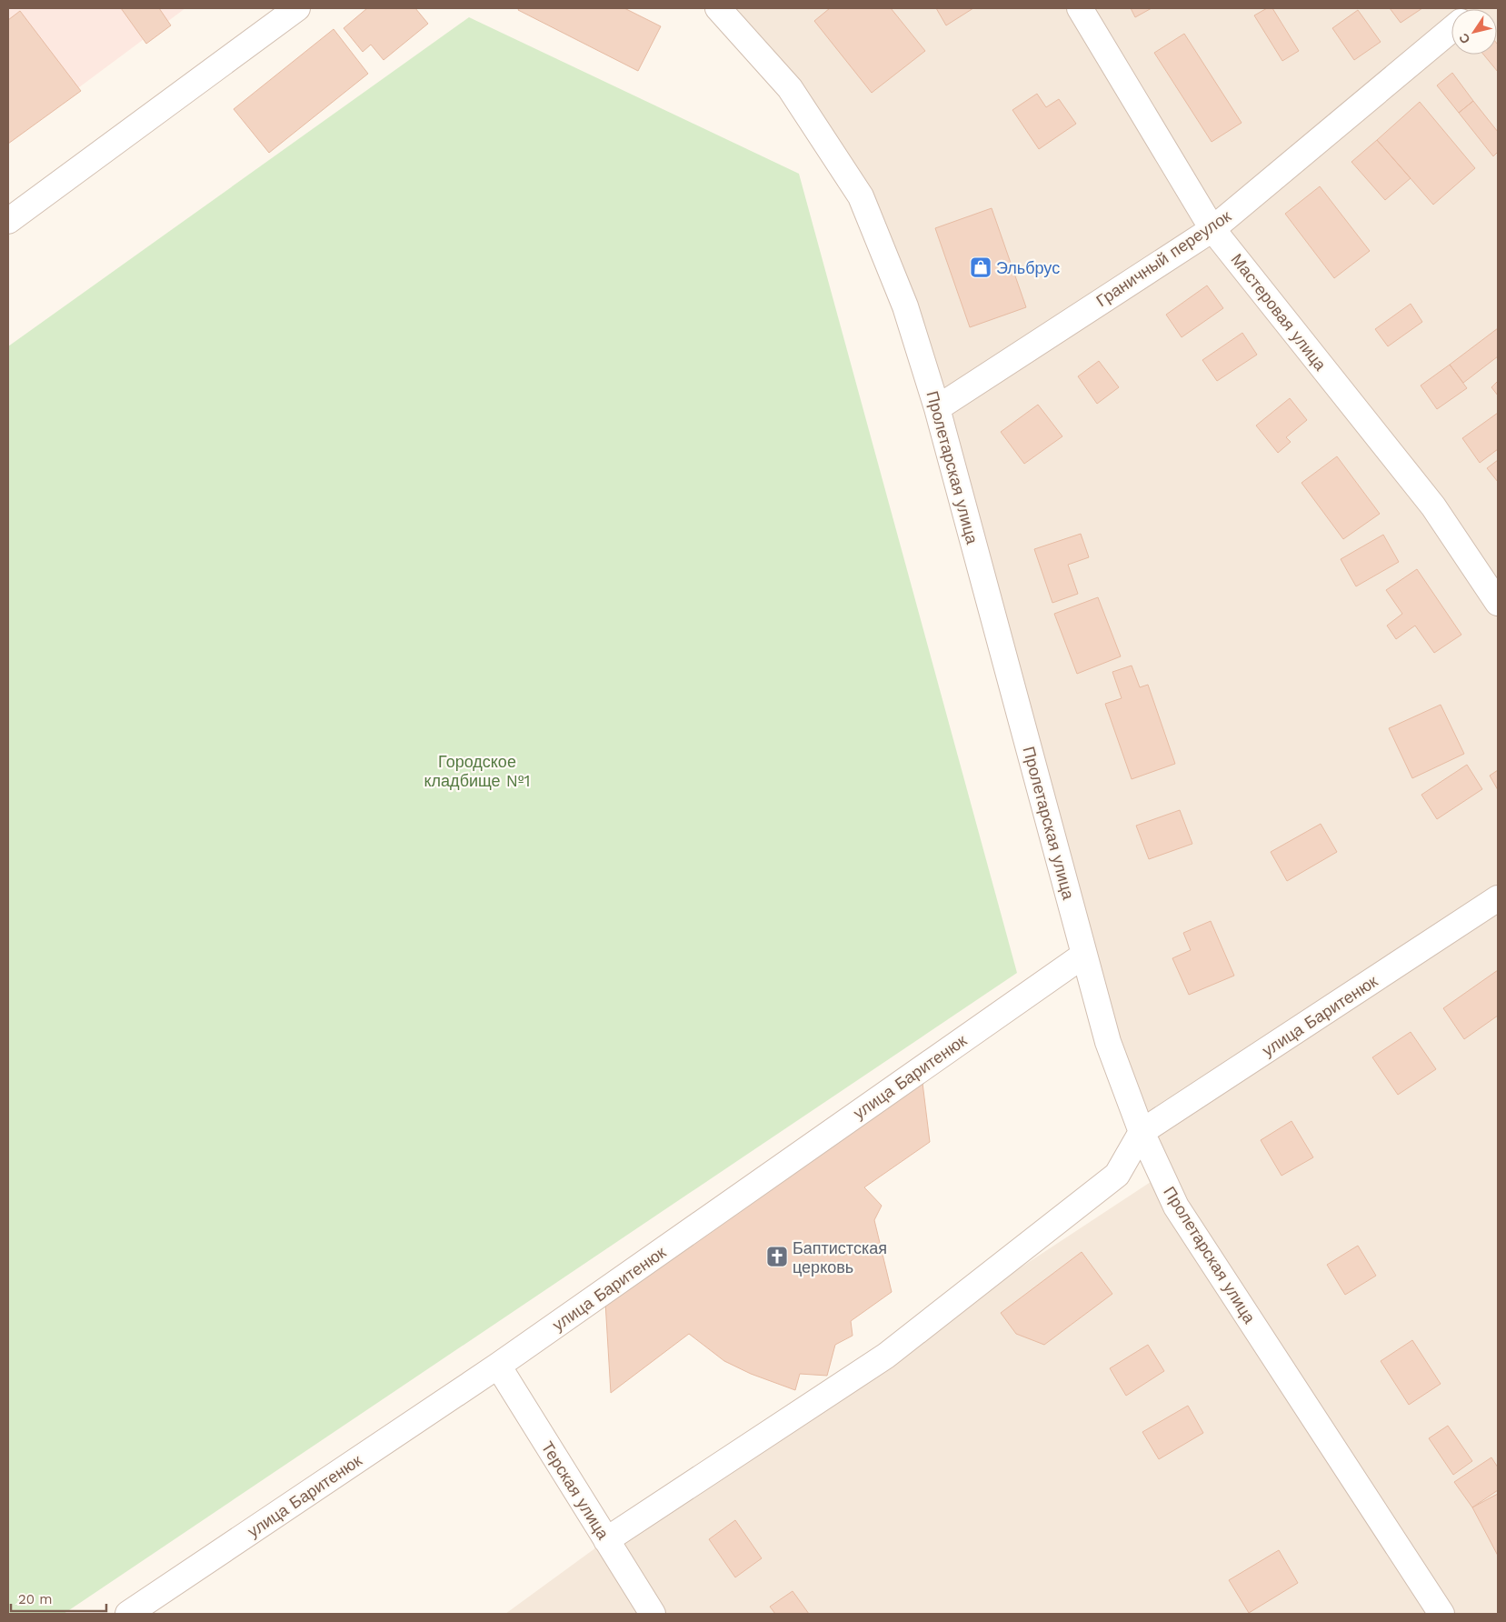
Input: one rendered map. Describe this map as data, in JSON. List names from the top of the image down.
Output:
{
  "streets": {
    "street": [
      "Граничный переулок",
      "Мастеровая улица",
      "Пролетарская улица",
      "улица Баритенюк",
      "Терская улица"
    ]
  },
  "crossings": [
    ["Граничный переулок", "Мастеровая улица"],
    ["Граничный переулок", "Пролетарская улица"],
    ["Пролетарская улица", "улица Баритенюк"],
    ["улица Баритенюк", "Терская улица"]
  ],
  "parks": ["Городское кладбище №1"],
  "places": {
    "shop": ["Эльбрус"],
    "church": ["Баптистская церковь"]
  },
  "scale_bar": "20 m",
  "north": "bottom left"
}
